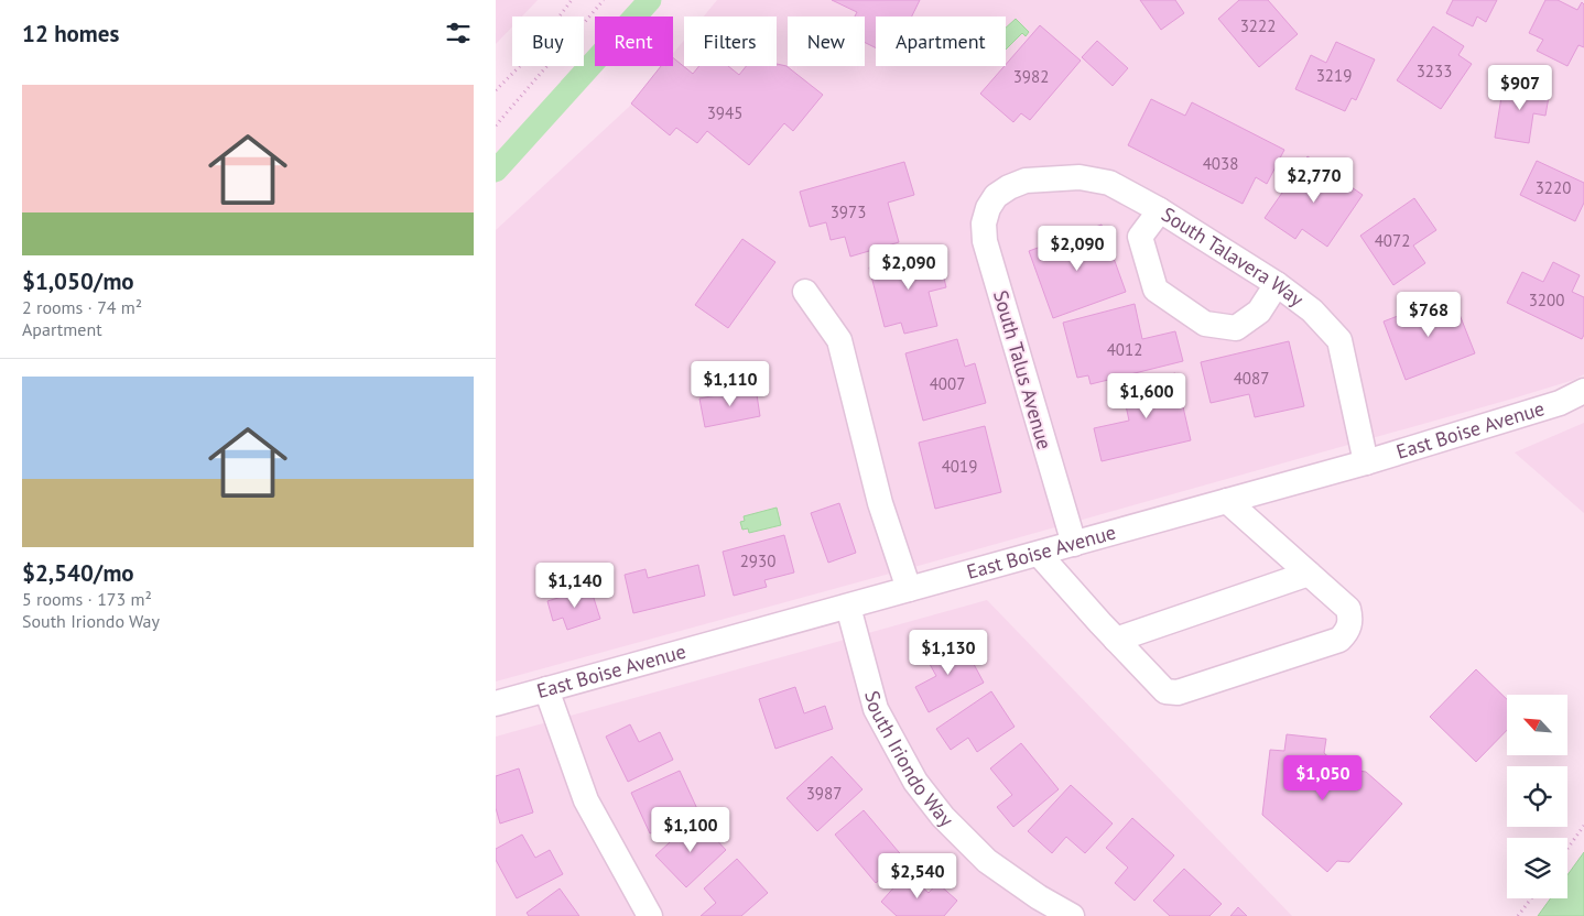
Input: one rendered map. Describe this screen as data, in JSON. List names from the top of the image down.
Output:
{
  "streets": {
    "street": [
      "South Talavera Way",
      "South Talus Avenue",
      "East Boise Avenue",
      "South Iriondo Way"
    ]
  },
  "crossings": [
    ["South Talavera Way", "South Talus Avenue"],
    ["South Talavera Way", "East Boise Avenue"],
    ["South Talus Avenue", "East Boise Avenue"],
    ["East Boise Avenue", "South Iriondo Way"]
  ],
  "house_numbers": [
    "3222",
    "3233",
    "3219",
    "3982",
    "3945",
    "4038",
    "3220",
    "3973",
    "4072",
    "3200",
    "4012",
    "4087",
    "4007",
    "4019",
    "2930",
    "3987"
  ],
  "north": "top left",
  "page": {
    "heading": "12 homes",
    "chip": [
      "Buy",
      "Rent",
      "Filters",
      "New",
      "Apartment"
    ],
    "price": [
      "$907",
      "$2,770",
      "$2,090",
      "$2,090",
      "$768",
      "$1,110",
      "$1,600",
      "$1,140",
      "$1,130",
      "$1,050",
      "$1,100",
      "$2,540"
    ],
    "list": [
      {
        "name": "$1,050/mo",
        "note": "2 rooms · 74 m² · Apartment"
      },
      {
        "name": "$2,540/mo",
        "note": "5 rooms · 173 m² · South Iriondo Way"
      }
    ]
  }
}
